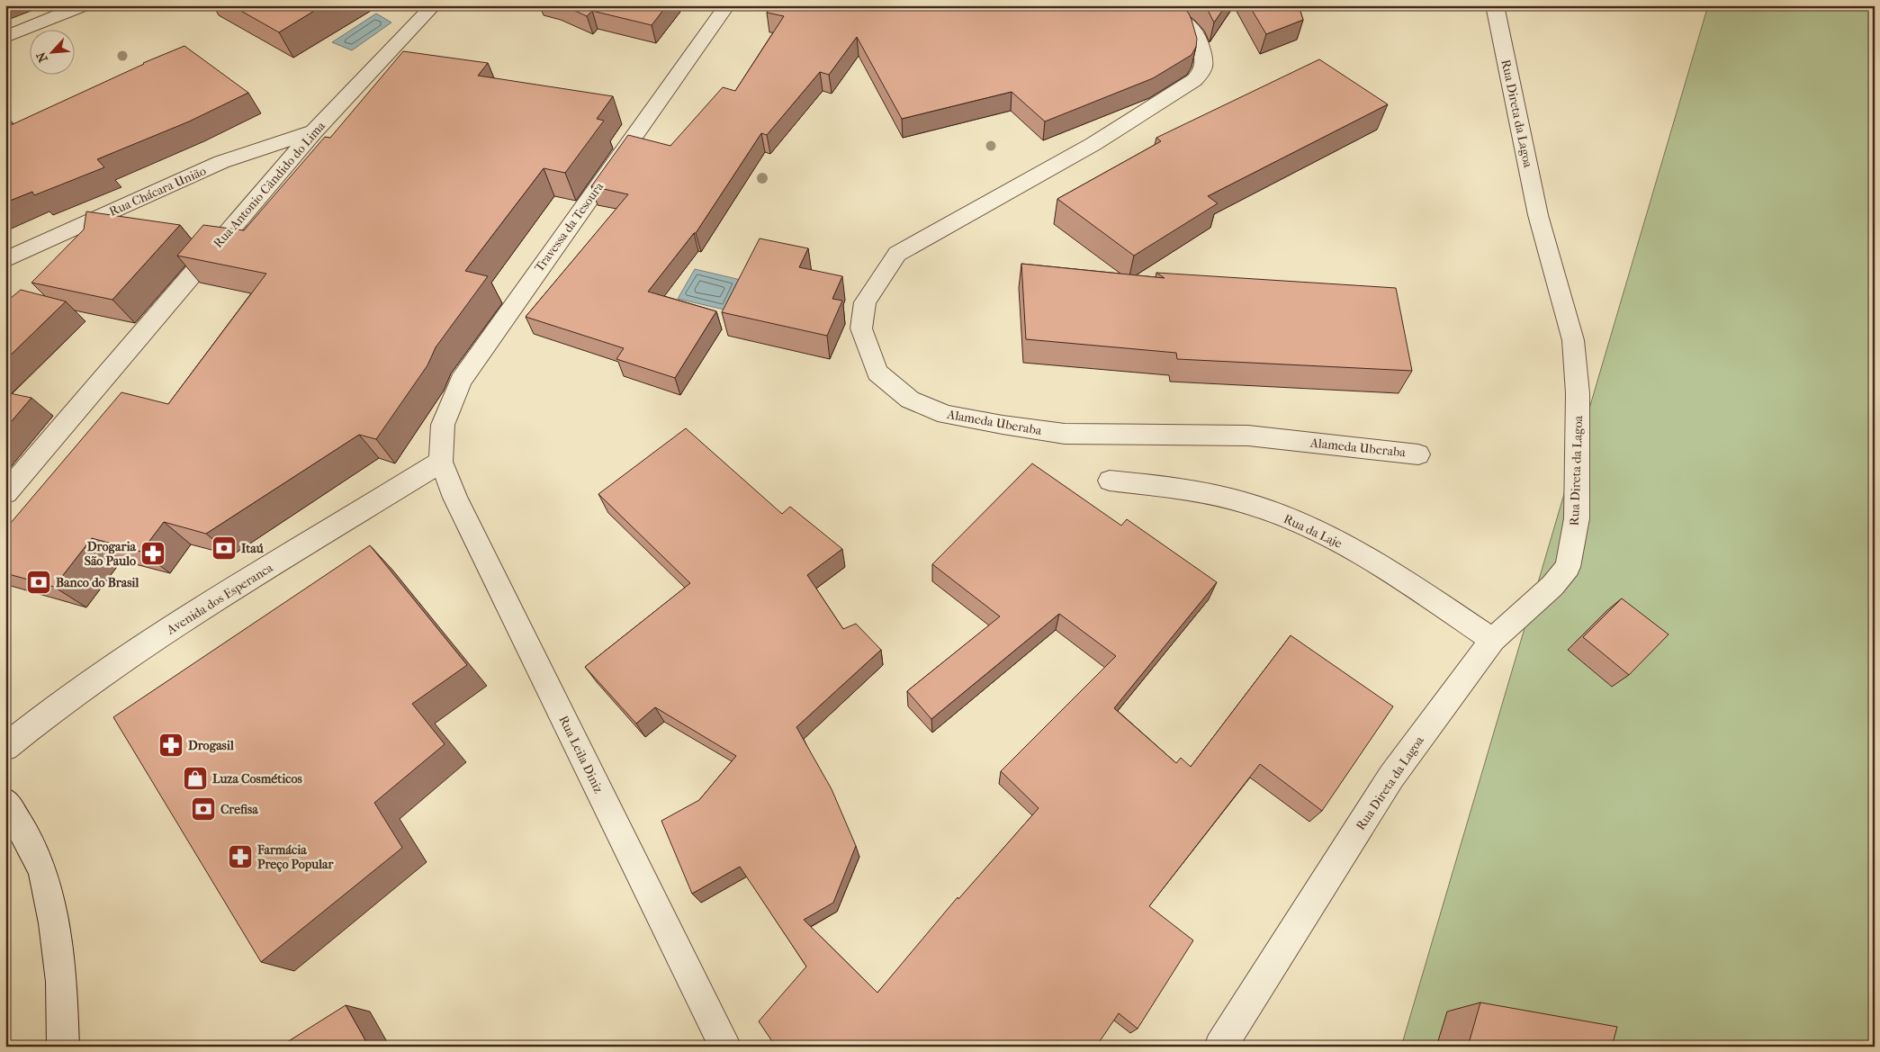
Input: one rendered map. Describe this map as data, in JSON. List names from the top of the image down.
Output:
{
  "streets": {
    "street": [
      "Rua Direta da Lagoa",
      "Rua Antonio Cândido do Lima",
      "Rua Chácara União",
      "Travessa da Tesoura",
      "Alameda Uberaba",
      "Rua da Laje",
      "Avenida dos Esperanca",
      "Rua Leila Diniz"
    ]
  },
  "crossings": [
    ["Rua Direta da Lagoa", "Rua da Laje"],
    ["Rua Antonio Cândido do Lima", "Rua Chácara União"],
    ["Travessa da Tesoura", "Avenida dos Esperanca"],
    ["Travessa da Tesoura", "Rua Leila Diniz"],
    ["Avenida dos Esperanca", "Rua Leila Diniz"]
  ],
  "places": {
    "bank": ["Itaú", "Banco do Brasil", "Crefisa"],
    "pharmacy": ["Drogaria São Paulo", "Drogasil", "Farmácia Preço Popular"],
    "shop": ["Luza Cosméticos"]
  },
  "north": "bottom left"
}
